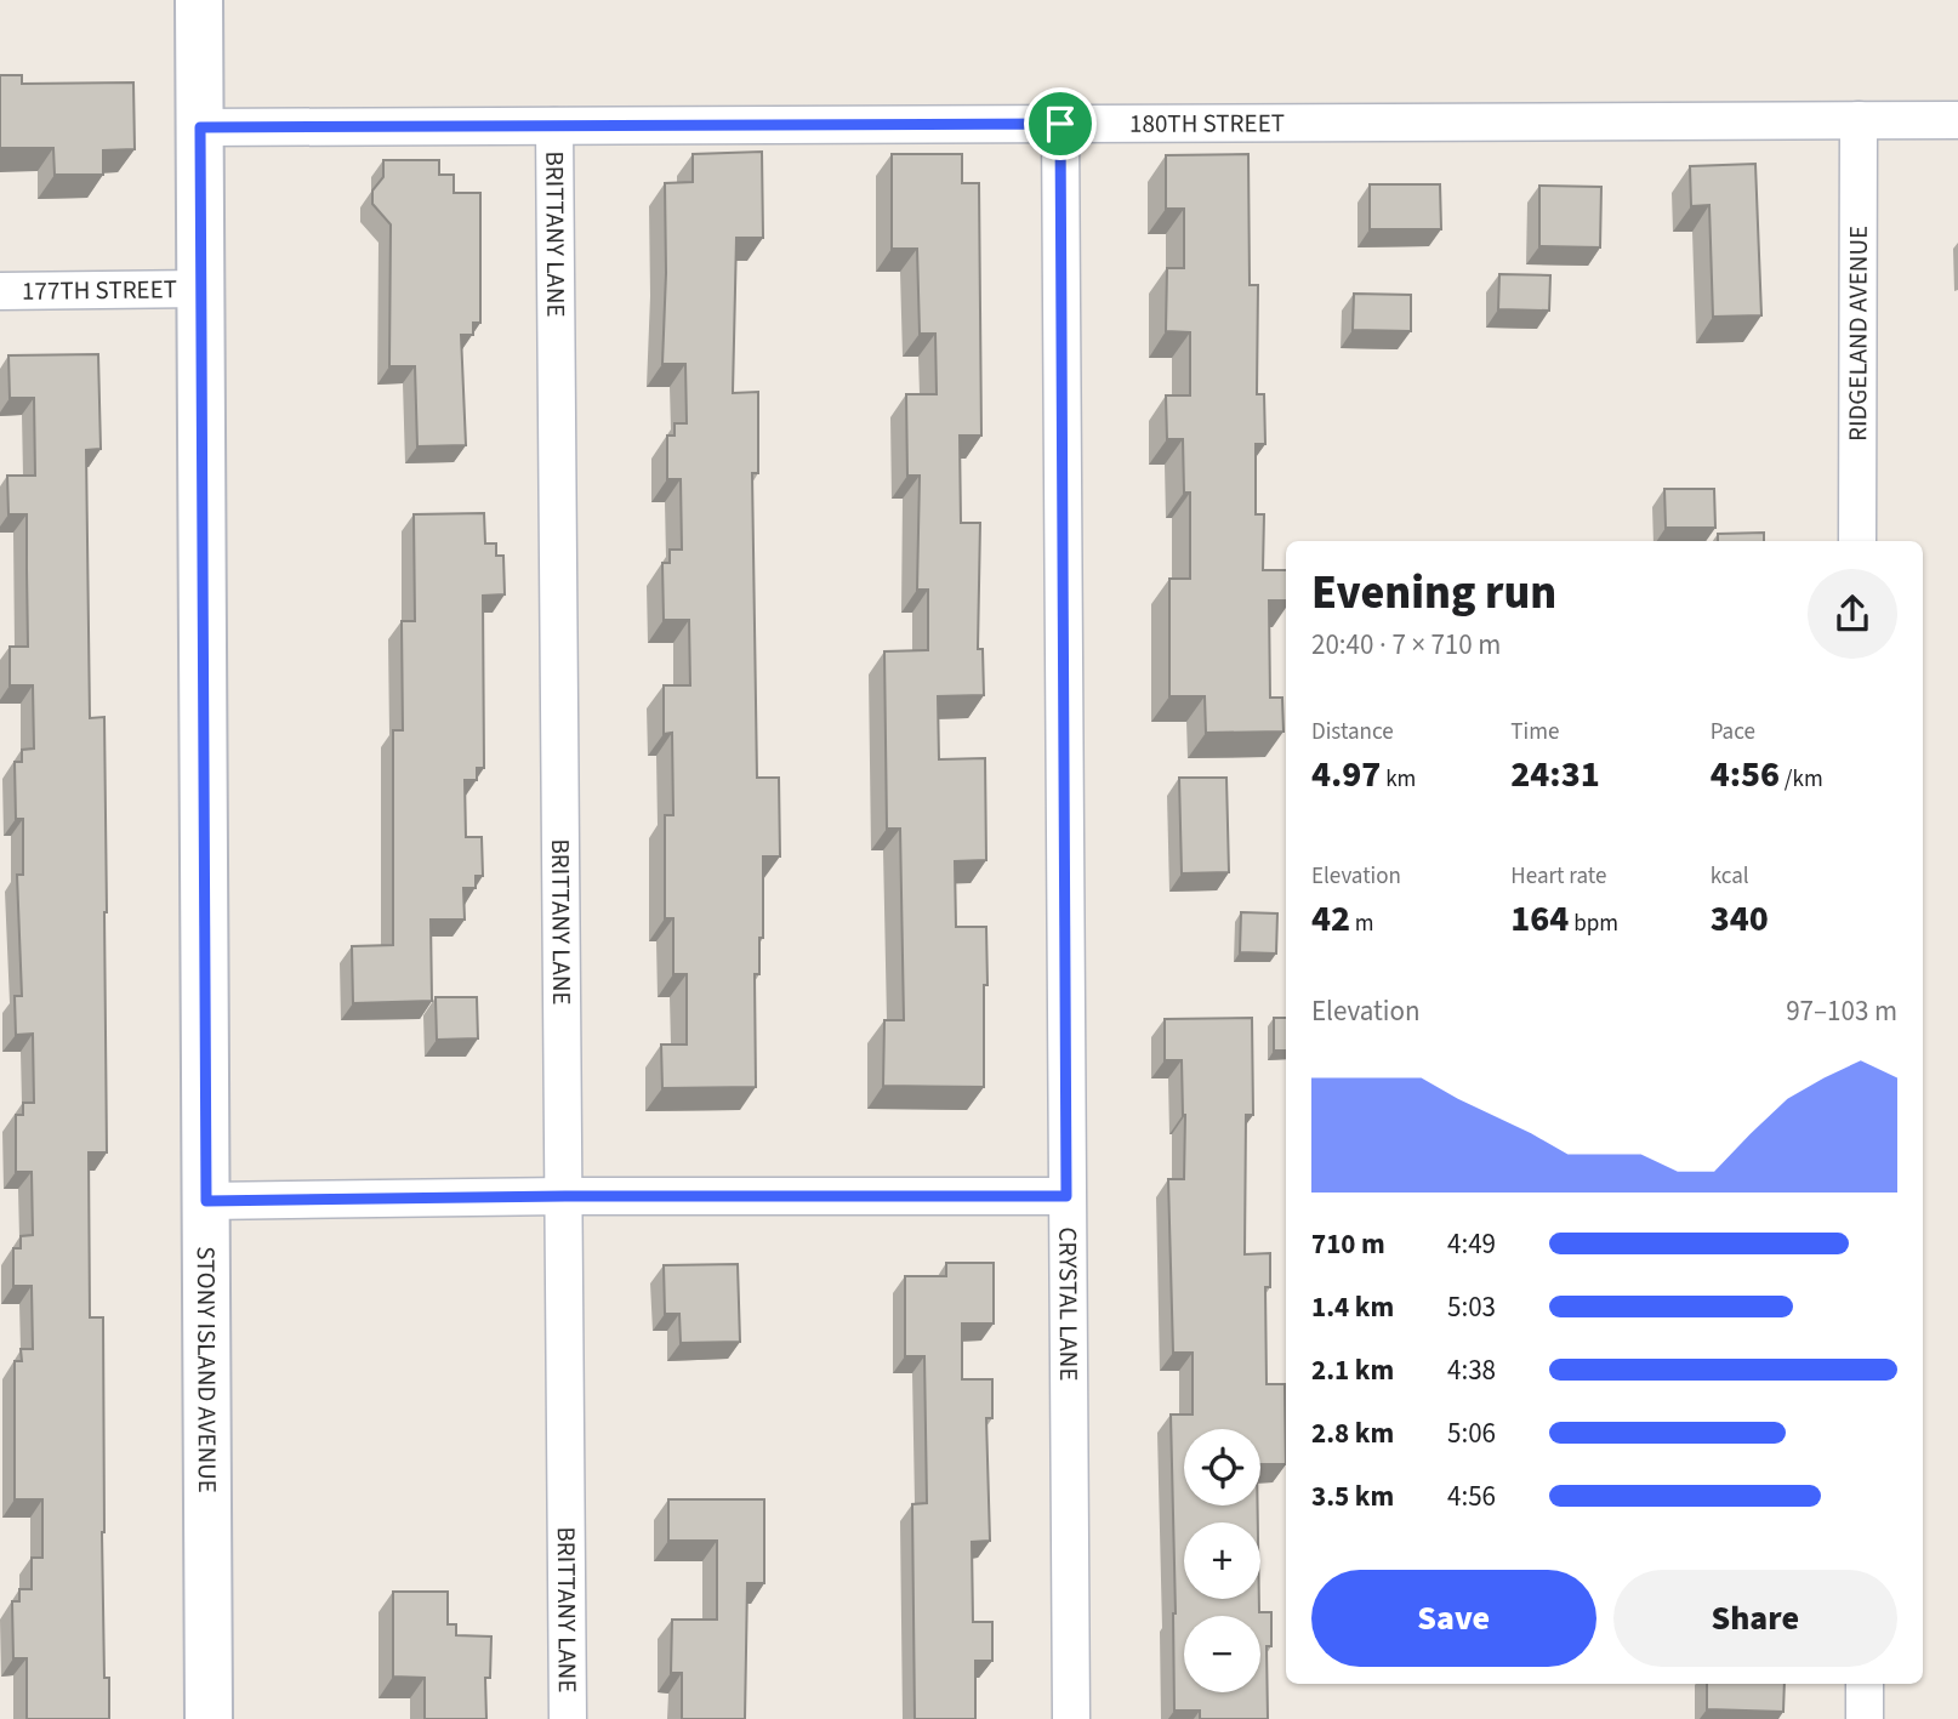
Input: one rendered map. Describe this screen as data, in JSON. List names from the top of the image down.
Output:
{
  "streets": {
    "street": [
      "180TH STREET",
      "BRITTANY LANE",
      "177TH STREET",
      "RIDGELAND AVENUE",
      "CRYSTAL LANE",
      "STONY ISLAND AVENUE"
    ]
  },
  "crossings": [
    ["180TH STREET", "BRITTANY LANE"],
    ["180TH STREET", "RIDGELAND AVENUE"],
    ["180TH STREET", "CRYSTAL LANE"],
    ["180TH STREET", "STONY ISLAND AVENUE"],
    ["177TH STREET", "STONY ISLAND AVENUE"]
  ],
  "page": {
    "heading": ["Evening run", "20:40 · 7 × 710 m"],
    "stats": [
      ["Distance", "4.97 km"],
      ["Time", "24:31"],
      ["Pace", "4:56 /km"],
      ["Elevation", "42 m"],
      ["Heart rate", "164 bpm"],
      ["kcal", "340"]
    ],
    "chart": ["Elevation", "97–103 m"],
    "list": [
      {
        "name": "710 m",
        "note": "4:49"
      },
      {
        "name": "1.4 km",
        "note": "5:03"
      },
      {
        "name": "2.1 km",
        "note": "4:38"
      },
      {
        "name": "2.8 km",
        "note": "5:06"
      },
      {
        "name": "3.5 km",
        "note": "4:56"
      }
    ],
    "map_buttons": ["+", "−"],
    "buttons": ["Save", "Share"]
  }
}
